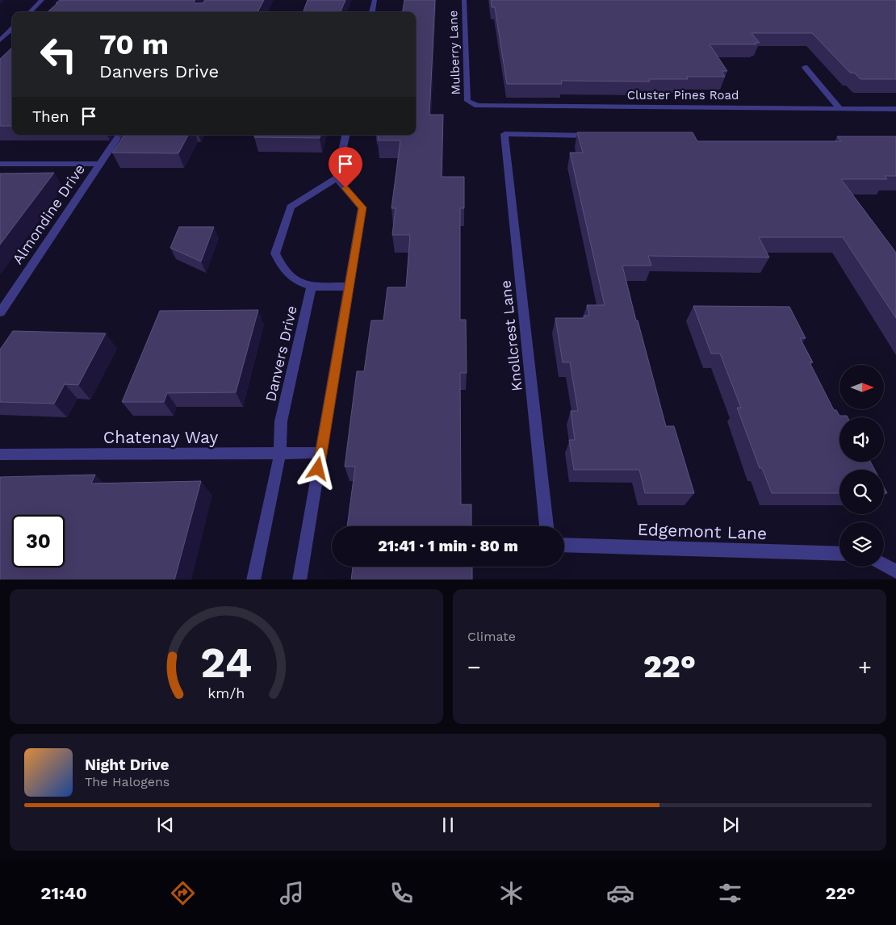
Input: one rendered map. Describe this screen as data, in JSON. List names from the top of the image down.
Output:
{
  "streets": {
    "street": [
      "Mulberry Lane",
      "Cluster Pines Road",
      "Almondine Drive",
      "Knollcrest Lane",
      "Danvers Drive",
      "Chatenay Way",
      "Edgemont Lane"
    ]
  },
  "crossings": [
    ["Mulberry Lane", "Cluster Pines Road"],
    ["Danvers Drive", "Chatenay Way"]
  ],
  "north": "right",
  "page": {
    "turn": ["70 m", "Danvers Drive"],
    "then": "Then",
    "limit": "30",
    "trip": "21:41 · 1 min · 80 m",
    "tile": "Climate",
    "heat": ["−", "22°", "+"],
    "song": ["Night Drive", "The Halogens"],
    "tabs": ["21:40", "22°"],
    "gauge": ["24", "km/h"]
  }
}
